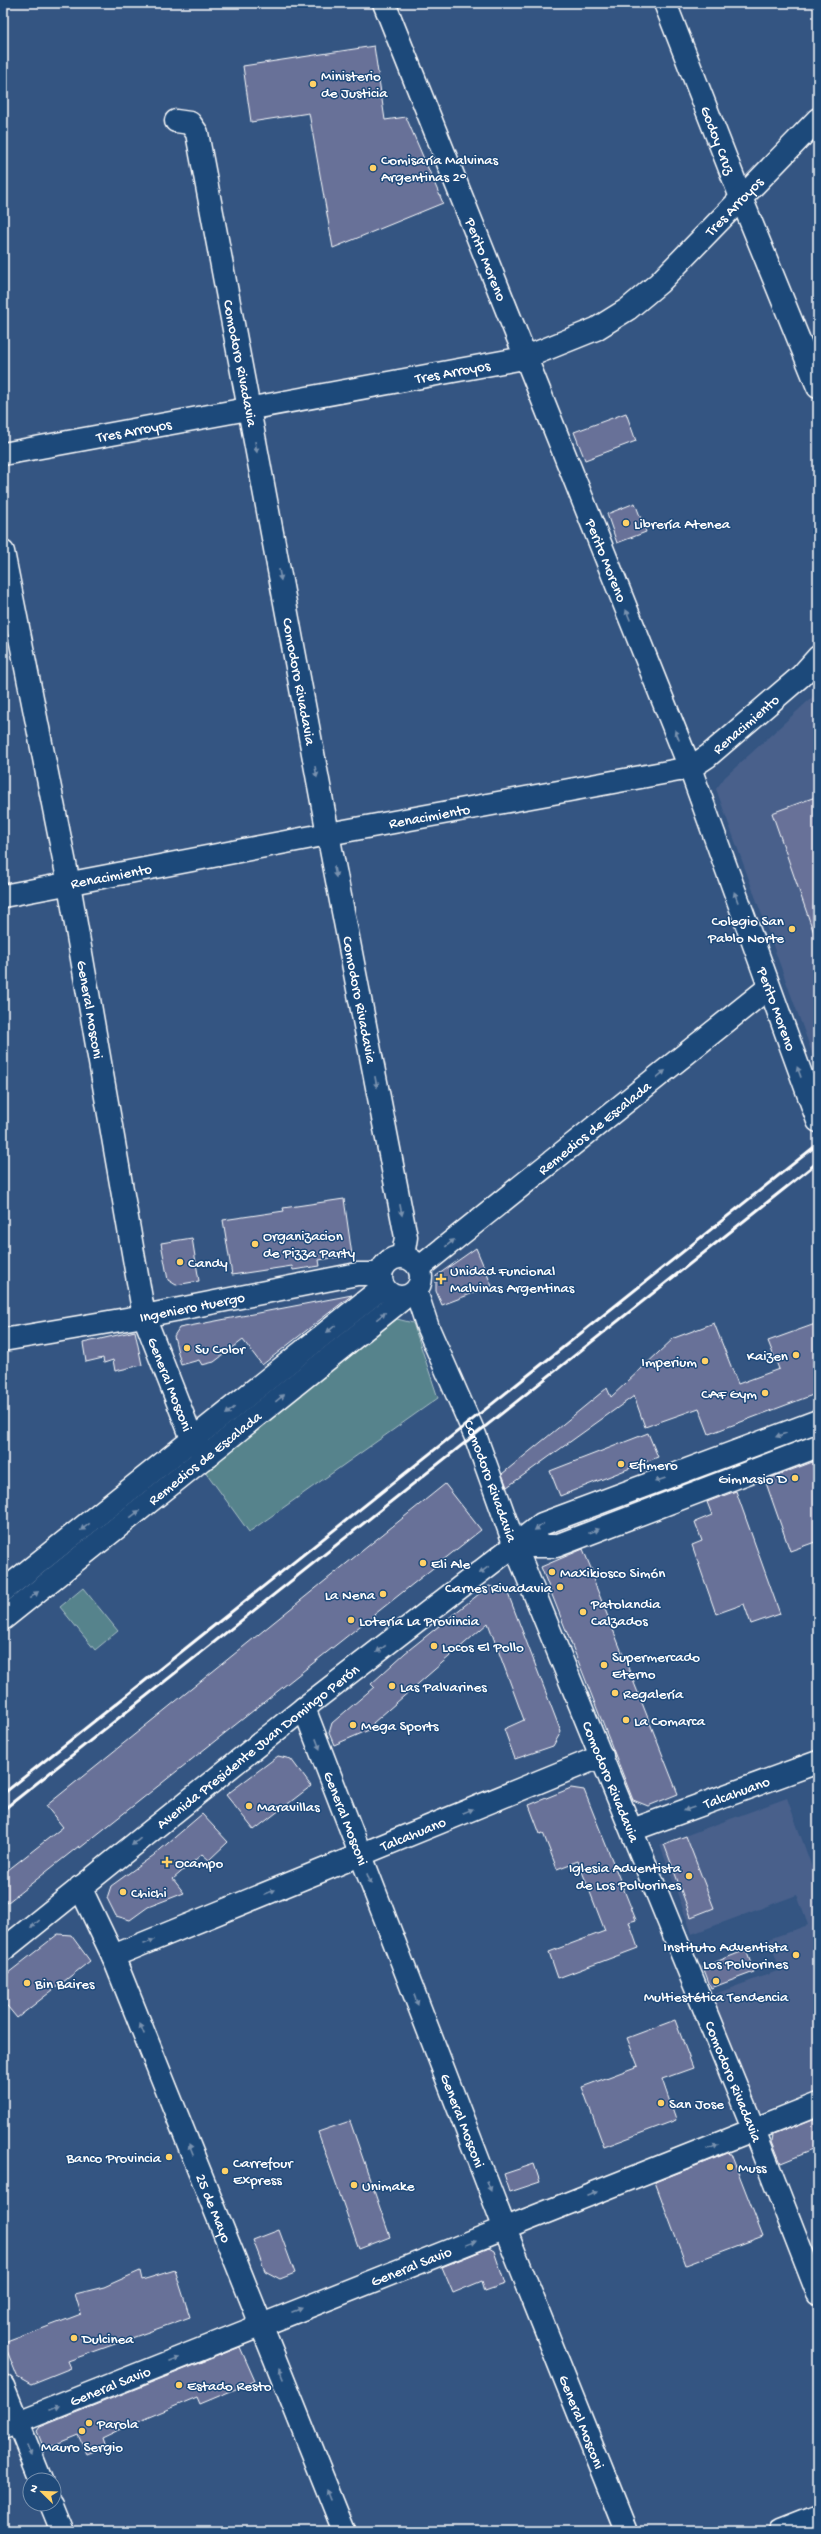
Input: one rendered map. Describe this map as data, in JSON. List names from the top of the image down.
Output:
{
  "streets": {
    "street": [
      "Godoy Cruz",
      "Tres Arroyos",
      "Perito Moreno",
      "Comodoro Rivadavia",
      "Renacimiento",
      "General Mosconi",
      "Remedios de Escalada",
      "Ingeniero Huergo",
      "Avenida Presidente Juan Domingo Perón",
      "Talcahuano",
      "25 de Mayo",
      "General Savio"
    ]
  },
  "crossings": [
    ["Godoy Cruz", "Tres Arroyos"],
    ["Tres Arroyos", "Perito Moreno"],
    ["Tres Arroyos", "Comodoro Rivadavia"],
    ["Perito Moreno", "Renacimiento"],
    ["Perito Moreno", "Remedios de Escalada"],
    ["Comodoro Rivadavia", "Renacimiento"],
    ["Comodoro Rivadavia", "Remedios de Escalada"],
    ["Comodoro Rivadavia", "Ingeniero Huergo"],
    ["Comodoro Rivadavia", "Avenida Presidente Juan Domingo Perón"],
    ["Comodoro Rivadavia", "Talcahuano"],
    ["Comodoro Rivadavia", "General Savio"],
    ["Renacimiento", "General Mosconi"],
    ["General Mosconi", "Remedios de Escalada"],
    ["General Mosconi", "Ingeniero Huergo"],
    ["General Mosconi", "Avenida Presidente Juan Domingo Perón"],
    ["General Mosconi", "Talcahuano"],
    ["General Mosconi", "General Savio"],
    ["Remedios de Escalada", "Ingeniero Huergo"],
    ["Avenida Presidente Juan Domingo Perón", "25 de Mayo"],
    ["Talcahuano", "25 de Mayo"],
    ["25 de Mayo", "General Savio"]
  ],
  "one_way": [
    "Perito Moreno",
    "Comodoro Rivadavia",
    "25 de Mayo",
    "General Savio"
  ],
  "places": {
    "other": [
      "Ministerio de Justicia",
      "Comisaría Malvinas Argentinas 2°",
      "Librería Atenea",
      "Colegio San Pablo Norte",
      "Organizacion de Pizza Party",
      "Candy",
      "Su Color",
      "Kaizen",
      "Imperium",
      "CAF Gym",
      "Efimero",
      "Gimnasio D",
      "Eli Ale",
      "Maxikiosco Simón",
      "Carnes Rivadavia",
      "La Nena",
      "Patolandia Calzados",
      "Lotería La Provincia",
      "Locos El Pollo",
      "Supermercado Eterno",
      "Las Palvarines",
      "Regalería",
      "La Comarca",
      "Mega Sports",
      "Maravillas",
      "Iglesia Adventista de Los Polvorines",
      "Chichi",
      "Instituto Adventista Los Polvorines",
      "Multiestética Tendencia",
      "Bin Baires",
      "San Jose",
      "Banco Provincia",
      "Muss",
      "Carrefour Express",
      "Unimake",
      "Dulcinea",
      "Estado Resto",
      "Parola",
      "Mauro Sergio"
    ],
    "health": ["Unidad Funcional Malvinas Argentinas", "Ocampo"]
  },
  "north": "top left"
}
